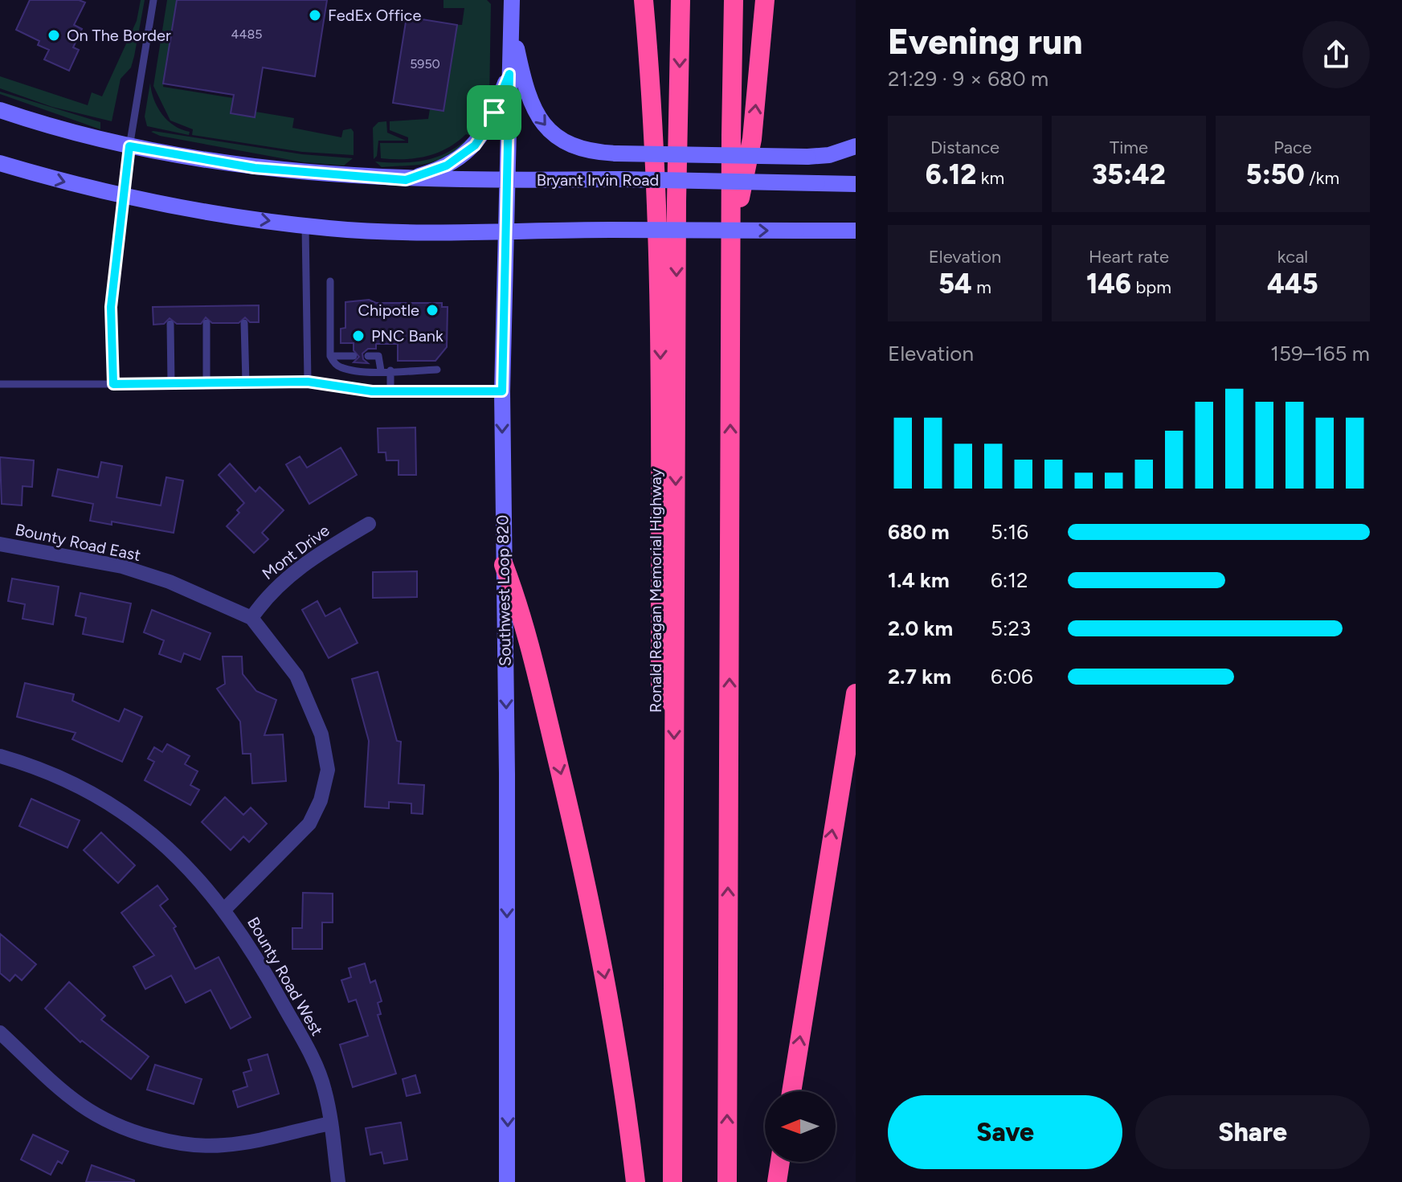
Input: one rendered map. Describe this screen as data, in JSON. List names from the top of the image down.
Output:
{
  "streets": {
    "highway": ["Ronald Reagan Memorial Highway"],
    "main road": ["Bryant Irvin Road", "Southwest Loop 820"],
    "street": ["Bounty Road East", "Mont Drive", "Bounty Road West"]
  },
  "crossings": [
    ["Bryant Irvin Road", "Southwest Loop 820"],
    ["Bounty Road East", "Mont Drive"],
    ["Bounty Road East", "Bounty Road West"]
  ],
  "one_way": ["Southwest Loop 820"],
  "places": [
    "FedEx Office",
    "On The Border",
    "Chipotle",
    "PNC Bank"
  ],
  "house_numbers": ["4485", "5950"],
  "north": "left",
  "page": {
    "heading": ["Evening run", "21:29 · 9 × 680 m"],
    "stats": [
      ["Distance", "6.12 km"],
      ["Time", "35:42"],
      ["Pace", "5:50 /km"],
      ["Elevation", "54 m"],
      ["Heart rate", "146 bpm"],
      ["kcal", "445"]
    ],
    "chart": ["Elevation", "159–165 m"],
    "list": [
      {
        "name": "680 m",
        "note": "5:16"
      },
      {
        "name": "1.4 km",
        "note": "6:12"
      },
      {
        "name": "2.0 km",
        "note": "5:23"
      },
      {
        "name": "2.7 km",
        "note": "6:06"
      }
    ],
    "buttons": ["Save", "Share"]
  }
}
